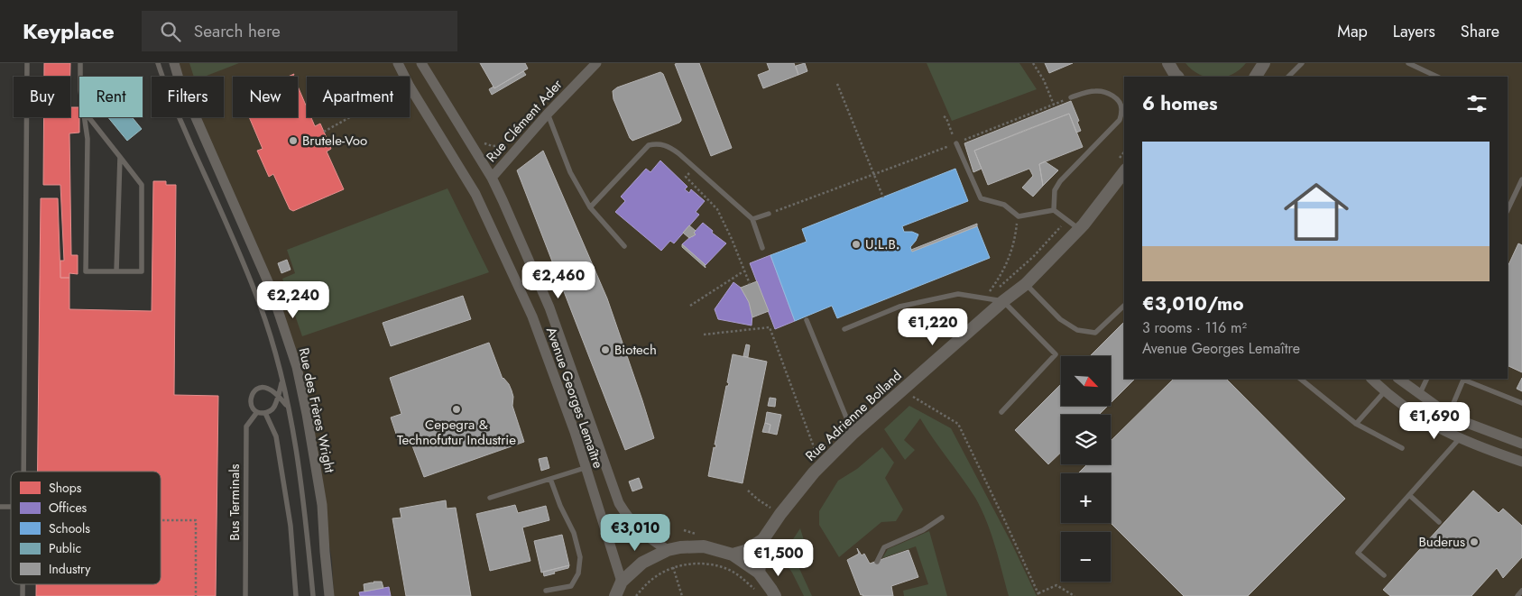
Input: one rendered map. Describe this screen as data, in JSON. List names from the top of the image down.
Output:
{
  "streets": {
    "street": [
      "Rue Clément Ader",
      "Avenue Georges Lemaître",
      "Rue des Frères Wright",
      "Rue Adrienne Bolland"
    ],
    "lane": ["Bus Terminals"]
  },
  "crossings": [
    ["Rue Clément Ader", "Avenue Georges Lemaître"]
  ],
  "places": [
    "Brutele-Voo",
    "U.L.B.",
    "Biotech",
    "Cepegra & Technofutur Industrie",
    "Buderus"
  ],
  "legend": [
    "Shops",
    "Offices",
    "Schools",
    "Public",
    "Industry"
  ],
  "north": "bottom right",
  "page": {
    "header": "Keyplace",
    "search": "Search here",
    "nav": ["Map", "Layers", "Share"],
    "chip": [
      "Buy",
      "Rent",
      "Filters",
      "New",
      "Apartment"
    ],
    "heading": "6 homes",
    "list": [
      {
        "name": "€3,010/mo",
        "note": "3 rooms · 116 m² · Avenue Georges Lemaître"
      }
    ],
    "price": [
      "€2,460",
      "€2,240",
      "€1,220",
      "€1,690",
      "€3,010",
      "€1,500"
    ],
    "map_buttons": ["+", "−"]
  }
}
